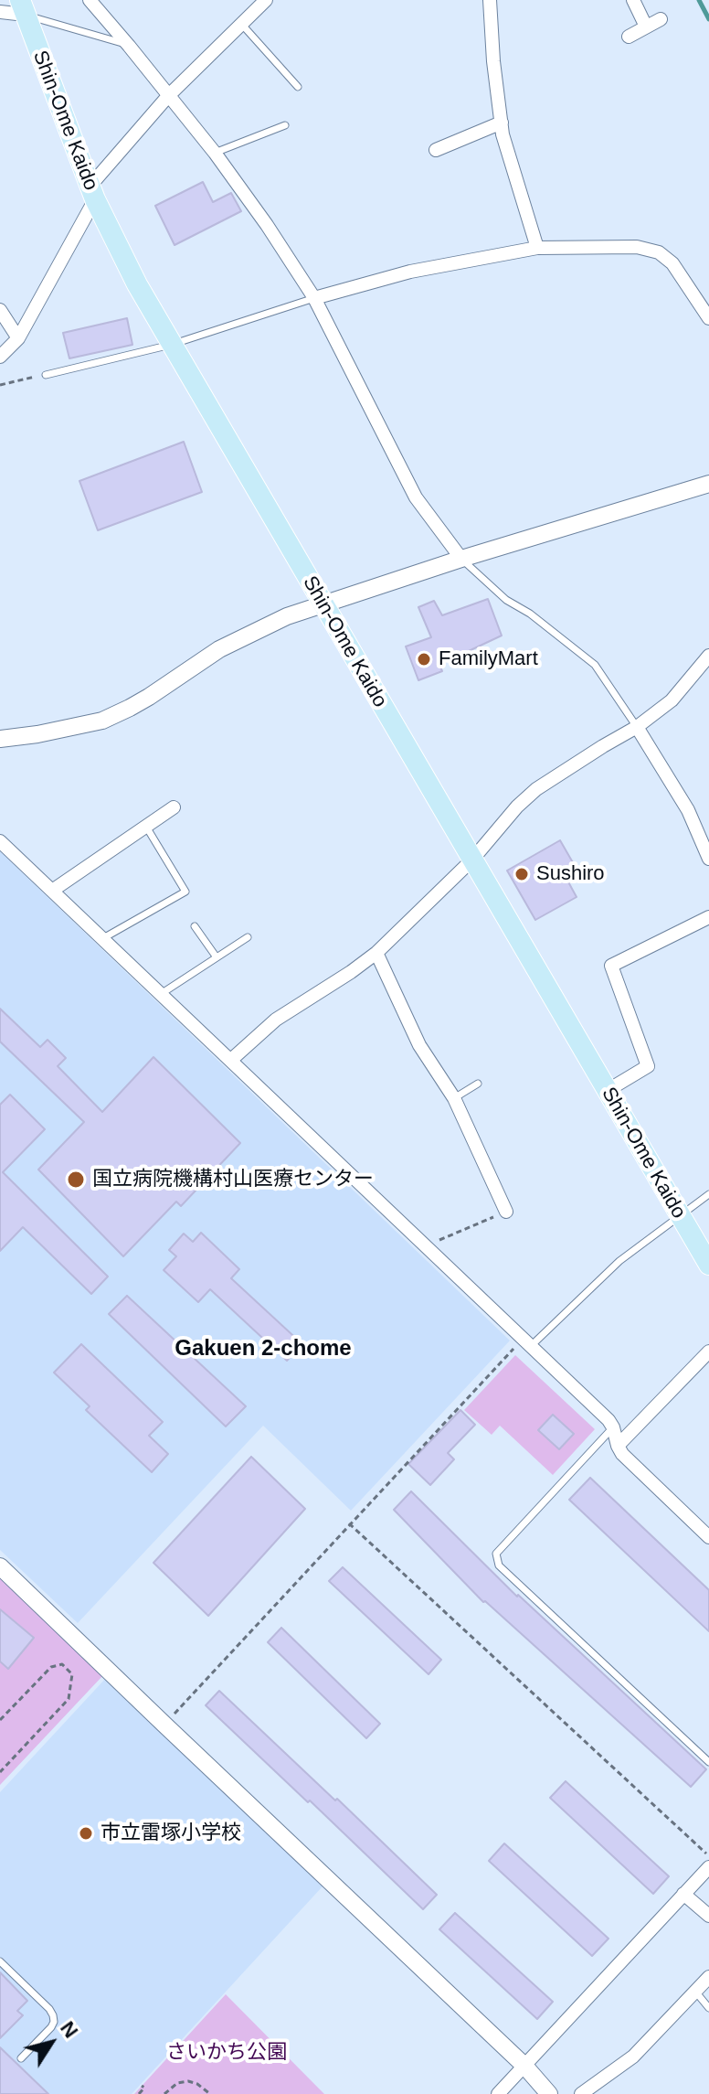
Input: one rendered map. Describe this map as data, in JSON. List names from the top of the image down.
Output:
{
  "streets": {
    "main road": ["Shin-Ome Kaido"]
  },
  "districts": ["Gakuen 2-chome"],
  "parks": ["さいかち公園"],
  "places": [
    "FamilyMart",
    "Sushiro",
    "国立病院機構村山医療センター",
    "市立雷塚小学校"
  ],
  "north": "top right"
}
